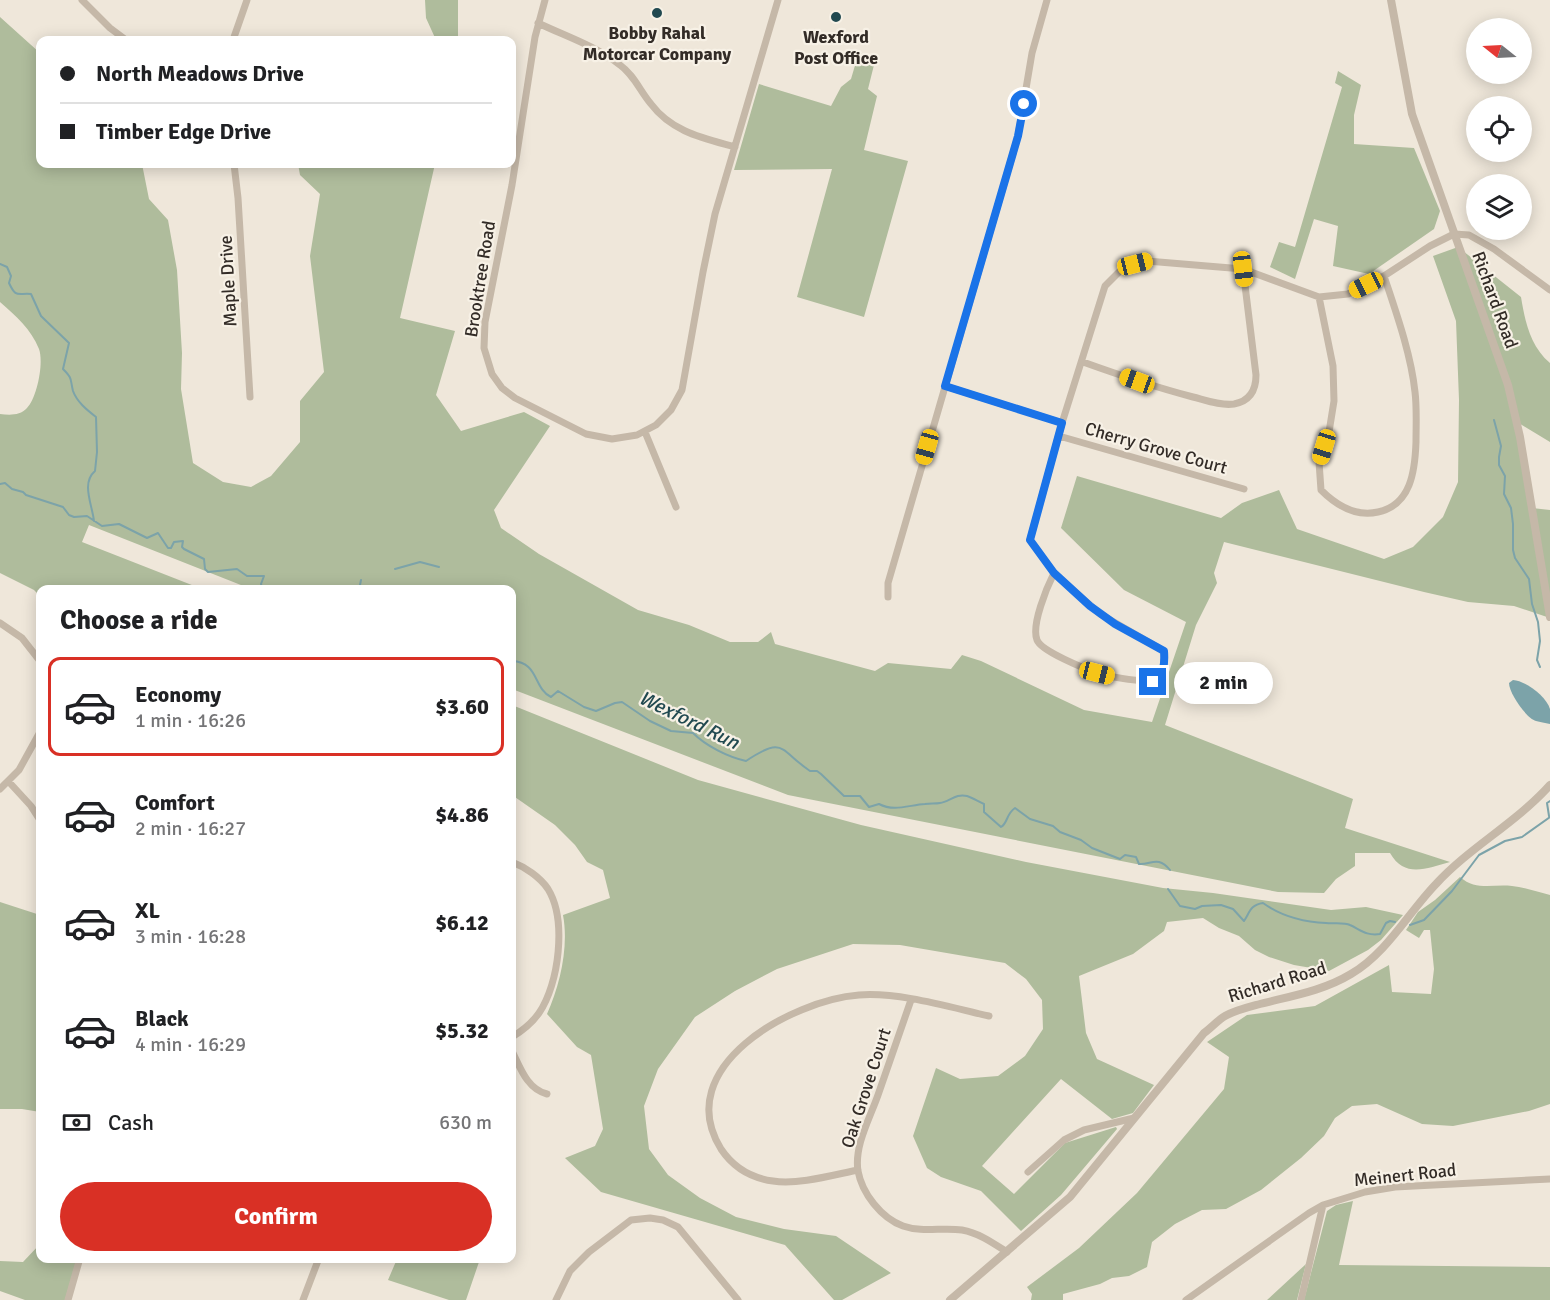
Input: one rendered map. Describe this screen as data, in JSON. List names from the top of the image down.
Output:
{
  "streets": {
    "street": [
      "Brooktree Road",
      "Maple Drive",
      "Richard Road",
      "Cherry Grove Court",
      "Oak Grove Court",
      "Meinert Road"
    ]
  },
  "water": ["Wexford Run"],
  "places": ["Bobby Rahal Motorcar Company", "Wexford Post Office"],
  "north": "left",
  "page": {
    "banner": ["North Meadows Drive", "Timber Edge Drive"],
    "heading": "Choose a ride",
    "list": [
      {
        "name": "Economy",
        "note": "1 min · 16:26",
        "value": "$3.60"
      },
      {
        "name": "Comfort",
        "note": "2 min · 16:27",
        "value": "$4.86"
      },
      {
        "name": "XL",
        "note": "3 min · 16:28",
        "value": "$6.12"
      },
      {
        "name": "Black",
        "note": "4 min · 16:29",
        "value": "$5.32"
      }
    ],
    "bubble": "2 min",
    "pay": ["Cash", "630 m"],
    "buttons": "Confirm"
  }
}
